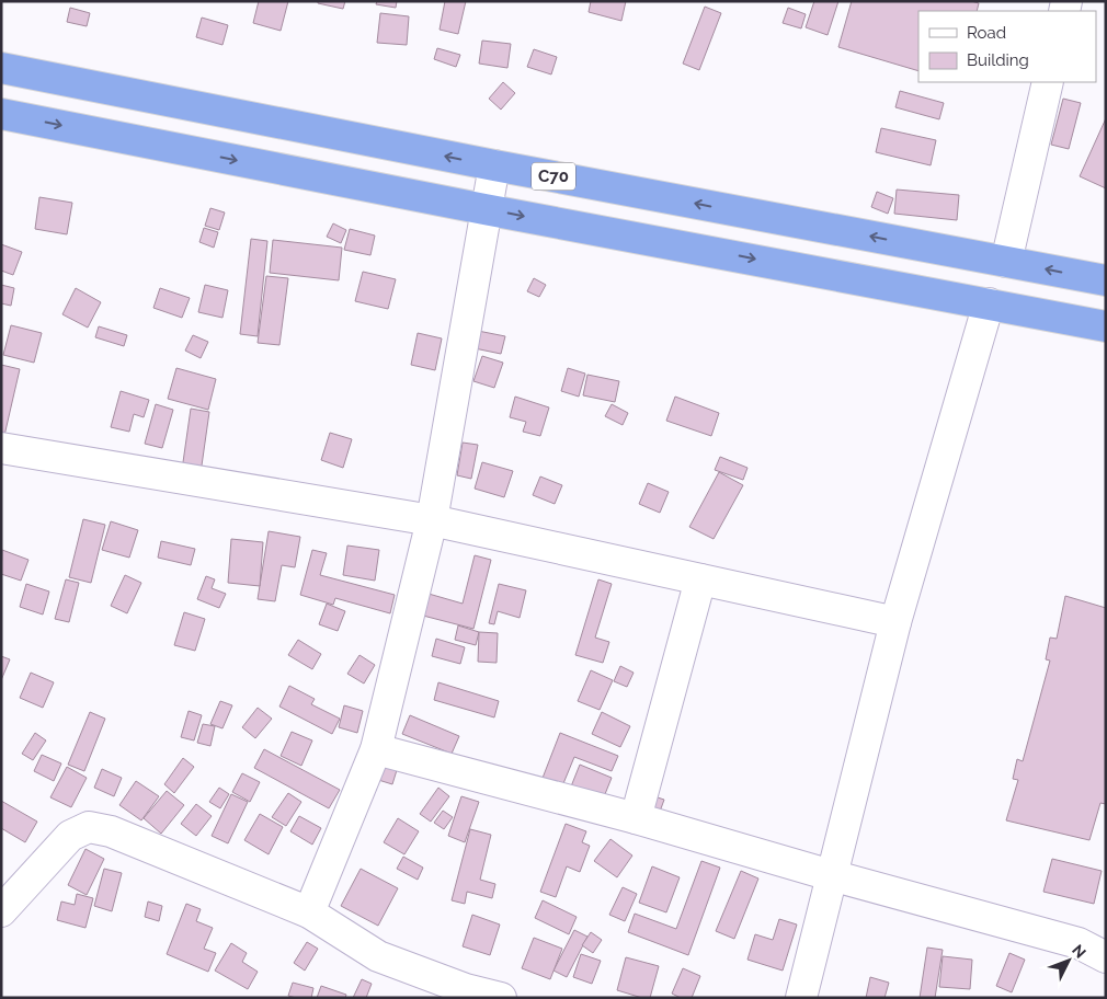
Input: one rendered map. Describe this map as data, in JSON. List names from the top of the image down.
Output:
{
  "streets": {
    "highway": ["C70"]
  },
  "legend": ["Road", "Building"],
  "north": "top right"
}
